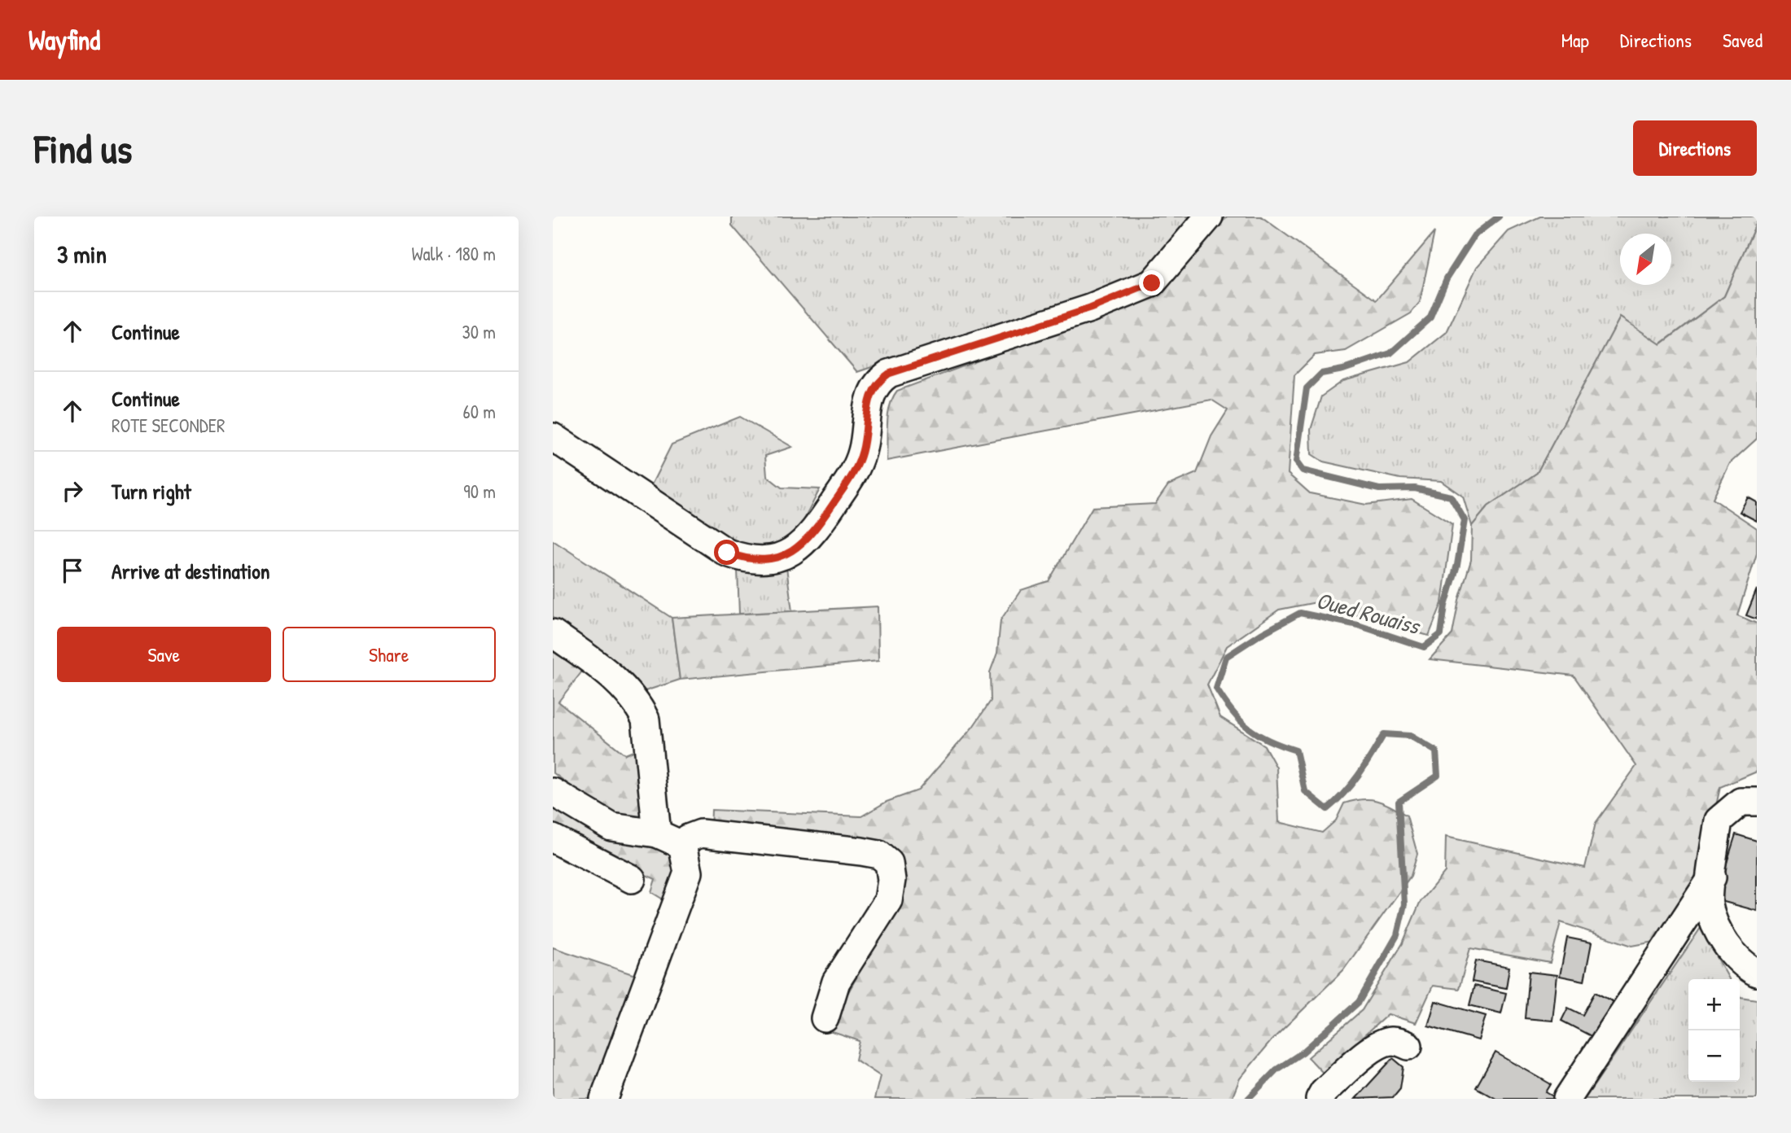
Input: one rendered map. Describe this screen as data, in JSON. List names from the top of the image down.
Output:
{
  "water": ["Oued Rouaiss"],
  "north": "bottom left",
  "page": {
    "header": "Wayfind",
    "nav": ["Map", "Directions", "Saved"],
    "buttons": [
      "Directions",
      ["Save", "Share"]
    ],
    "title": "Find us",
    "heading": ["3 min", "Walk · 180 m"],
    "list": [
      ["Continue", "30 m"],
      ["Continue", "ROTE SECONDER", "60 m"],
      ["Turn right", "90 m"],
      "Arrive at destination"
    ],
    "map_buttons": ["+", "−"]
  }
}
